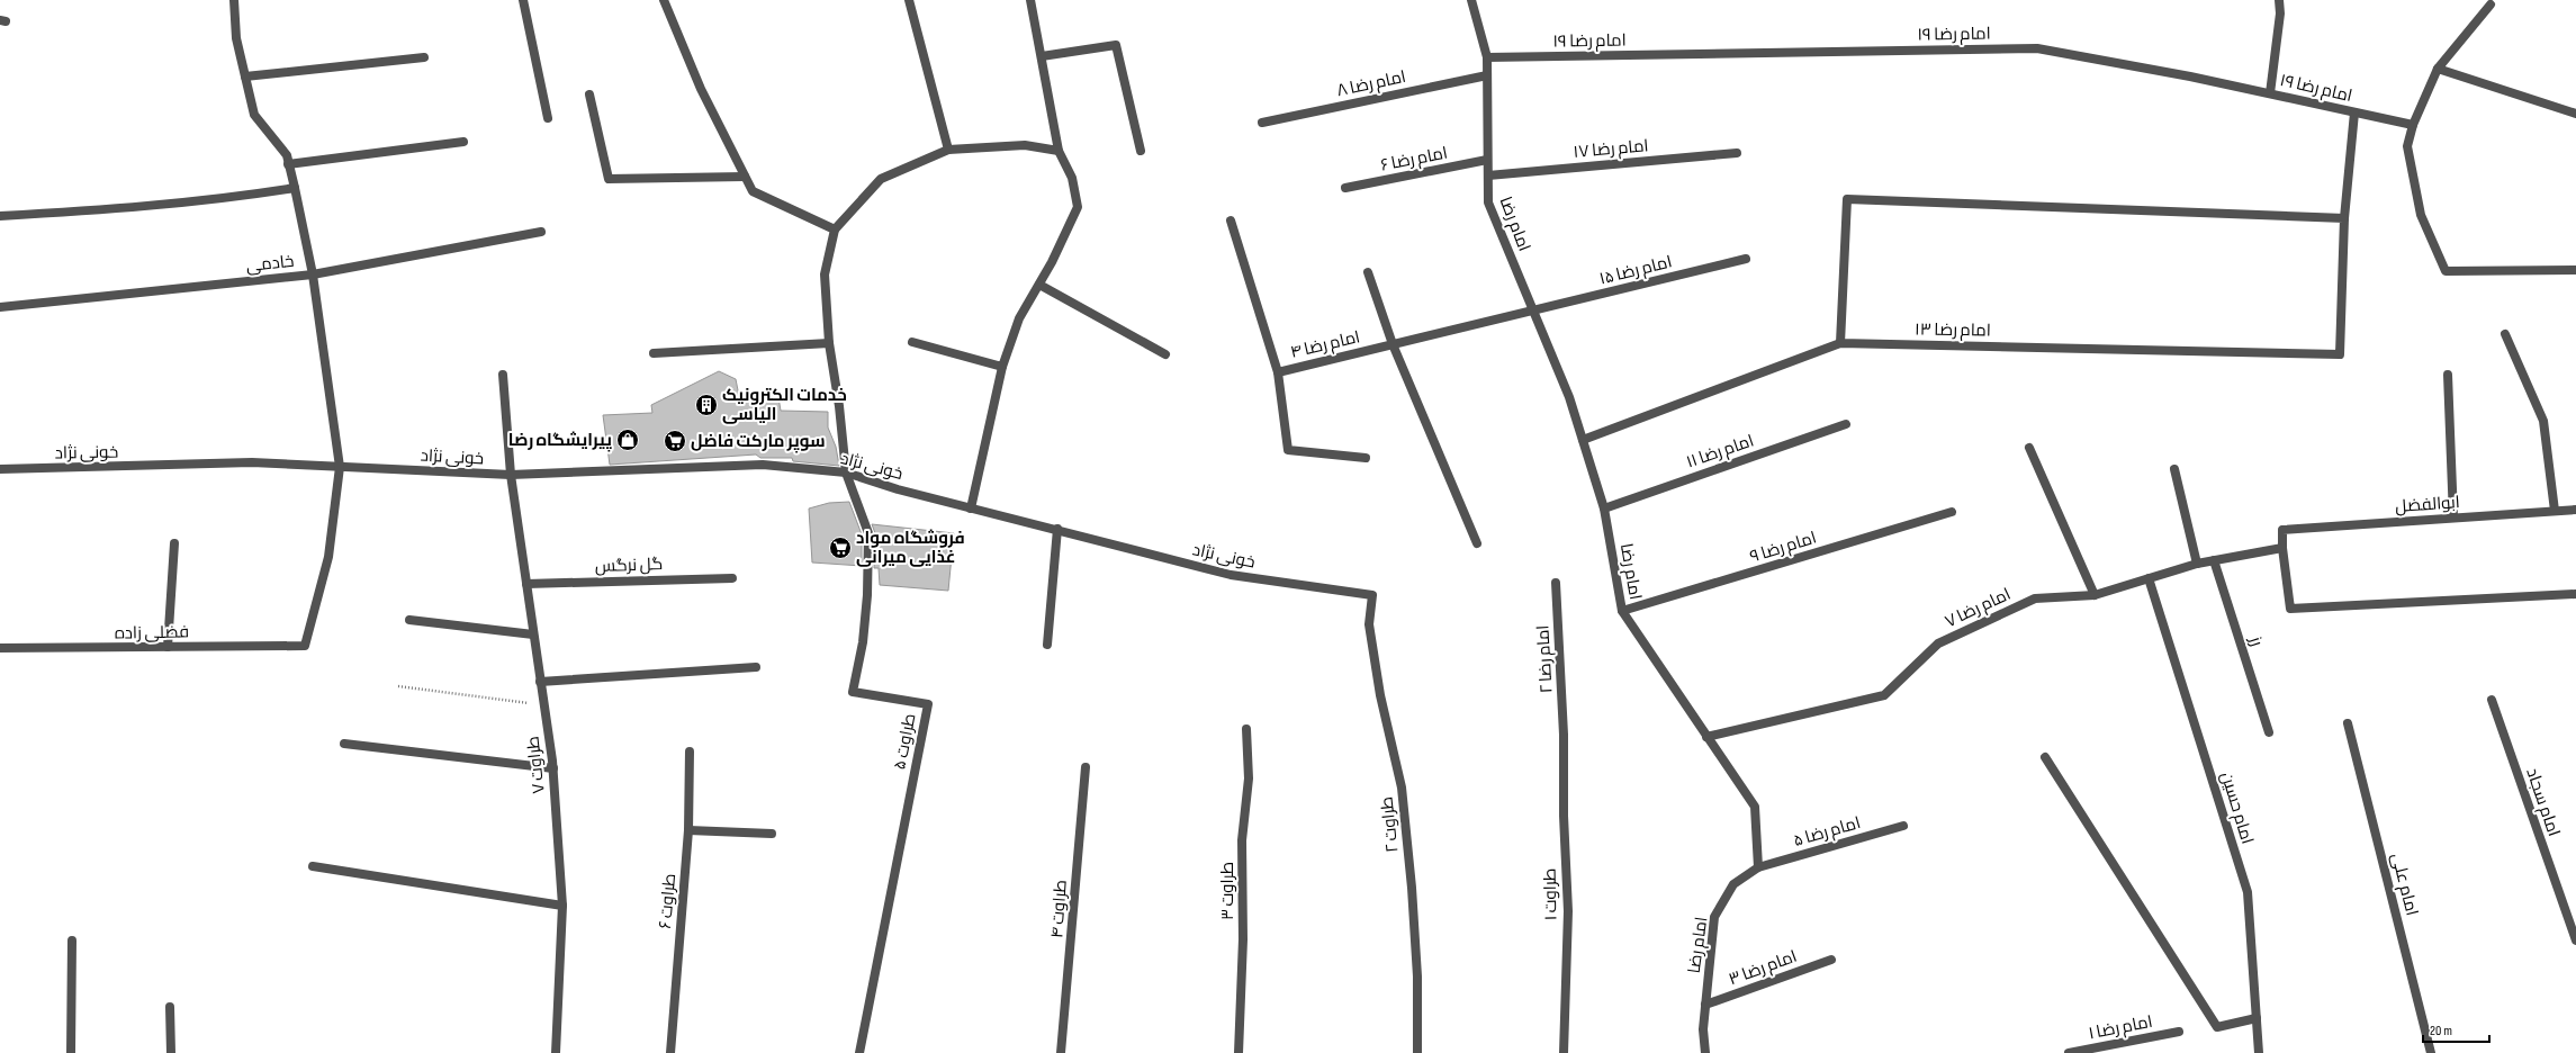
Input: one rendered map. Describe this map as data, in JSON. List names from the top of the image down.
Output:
{
  "streets": {
    "street": [
      "امام رضا ۱۹",
      "امام رضا ۸",
      "امام رضا ۱۷",
      "امام رضا ۶",
      "امام رضا",
      "خادمی",
      "امام رضا ۱۵",
      "امام رضا ۱۳",
      "امام رضا ۴",
      "امام رضا ۱۱",
      "خونی نژاد",
      "ابوالفضل",
      "امام رضا ۹",
      "گل نرگس",
      "امام رضا ۷",
      "فضلی زاده",
      "رز",
      "امام رضا ۲",
      "طراوت ۵",
      "طراوت ۷",
      "امام سجاد",
      "امام حسین",
      "طراوت ۲",
      "امام رضا ۵",
      "امام علی",
      "طراوت ۳",
      "طراوت ۱",
      "طراوت ۶",
      "طراوت ۴",
      "امام رضا ۳",
      "امام رضا ۱"
    ]
  },
  "crossings": [
    ["امام رضا ۱۹", "امام رضا"],
    ["امام رضا ۸", "امام رضا"],
    ["امام رضا ۱۷", "امام رضا"],
    ["امام رضا ۶", "امام رضا"],
    ["امام رضا", "امام رضا ۱۵"],
    ["امام رضا", "امام رضا ۱۳"],
    ["امام رضا", "امام رضا ۴"],
    ["امام رضا", "امام رضا ۱۱"],
    ["امام رضا", "امام رضا ۹"],
    ["امام رضا", "امام رضا ۷"],
    ["امام رضا", "امام رضا ۵"],
    ["امام رضا", "امام رضا ۳"],
    ["امام رضا ۱۵", "امام رضا ۴"],
    ["خونی نژاد", "فضلی زاده"],
    ["خونی نژاد", "طراوت ۵"],
    ["خونی نژاد", "طراوت ۷"],
    ["خونی نژاد", "طراوت ۲"],
    ["ابوالفضل", "امام رضا ۷"],
    ["گل نرگس", "طراوت ۷"],
    ["امام رضا ۷", "رز"],
    ["امام رضا ۷", "امام حسین"],
    ["امام رضا ۲", "طراوت ۱"]
  ],
  "places": {
    "building": ["خدمات الکترونیک الیاسی"],
    "shop": ["پیرایشگاه رضا"],
    "supermarket": ["سوپر مارکت فاضل", "فروشگاه مواد غذایی میرانی"]
  },
  "scale_bar": "20 m"
}
